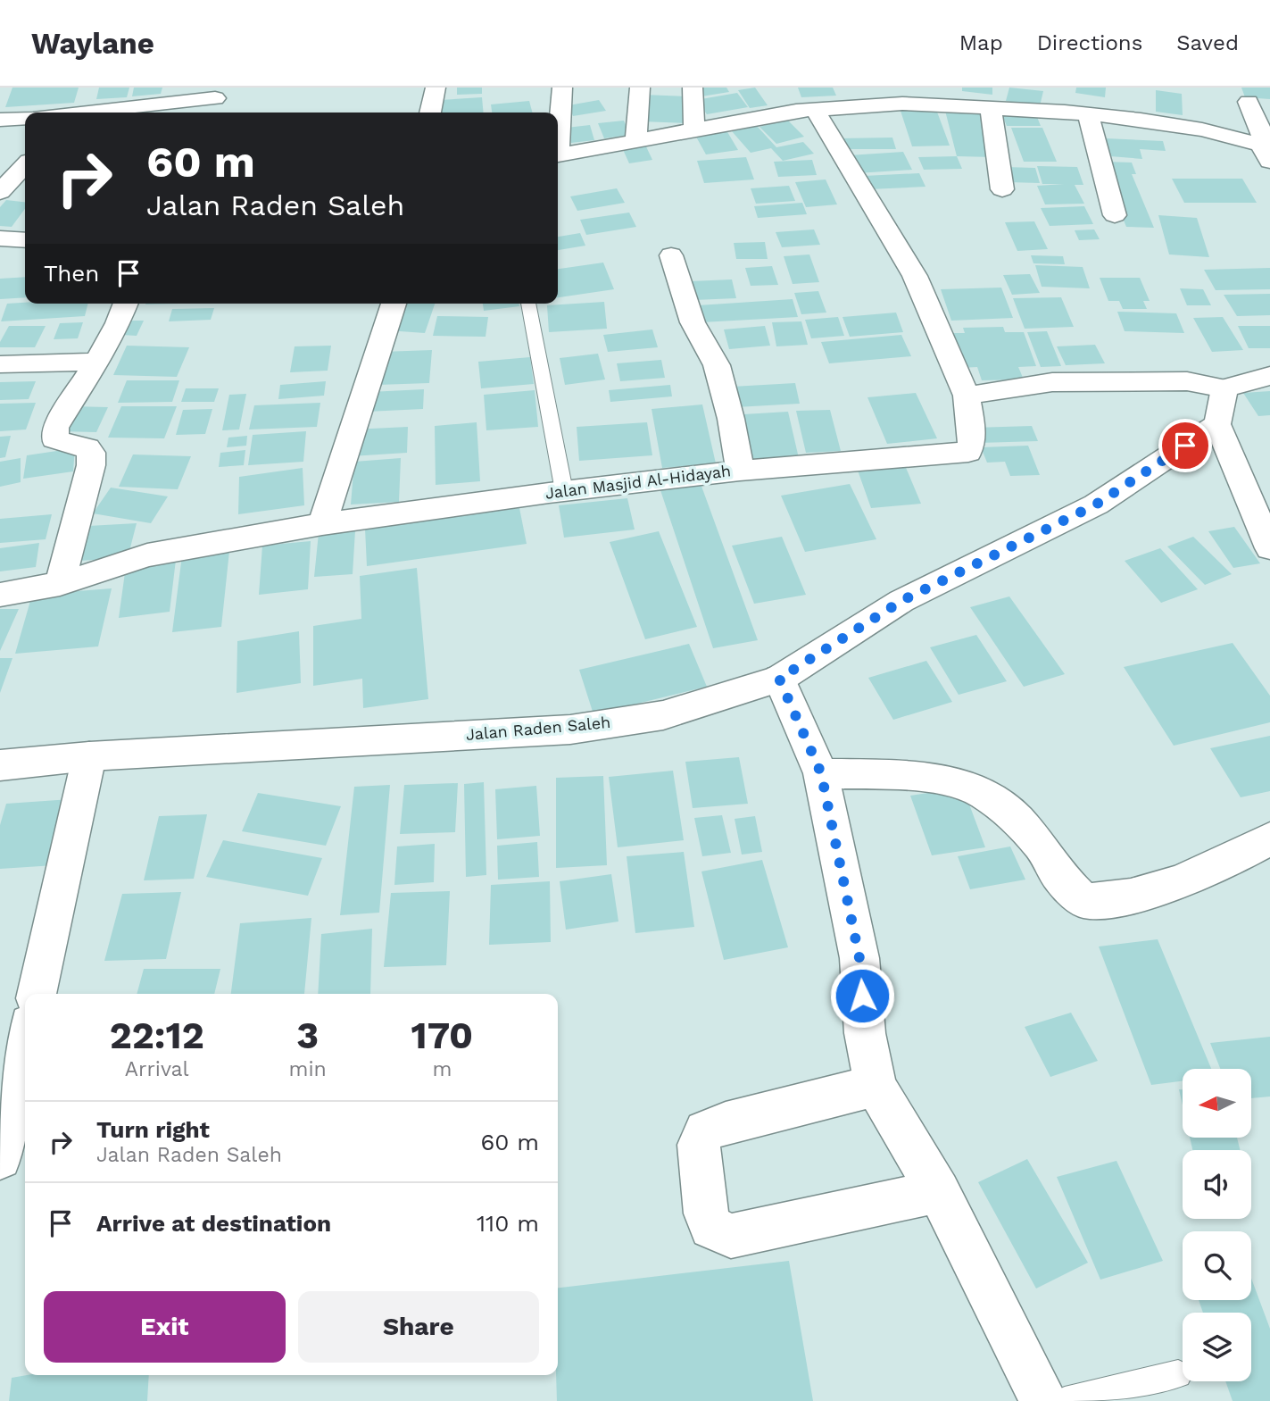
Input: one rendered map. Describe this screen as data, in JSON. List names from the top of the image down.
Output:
{
  "streets": {
    "street": ["Jalan Masjid Al-Hidayah", "Jalan Raden Saleh"]
  },
  "north": "left",
  "page": {
    "header": "Waylane",
    "nav": ["Map", "Directions", "Saved"],
    "turn": ["60 m", "Jalan Raden Saleh"],
    "then": "Then",
    "eta": [
      "22:12",
      "Arrival",
      "3",
      "min",
      "170",
      "m"
    ],
    "list": [
      {
        "name": "Turn right",
        "note": "Jalan Raden Saleh",
        "value": "60 m"
      },
      {
        "name": "Arrive at destination",
        "value": "110 m"
      }
    ],
    "buttons": ["Exit", "Share"]
  }
}
